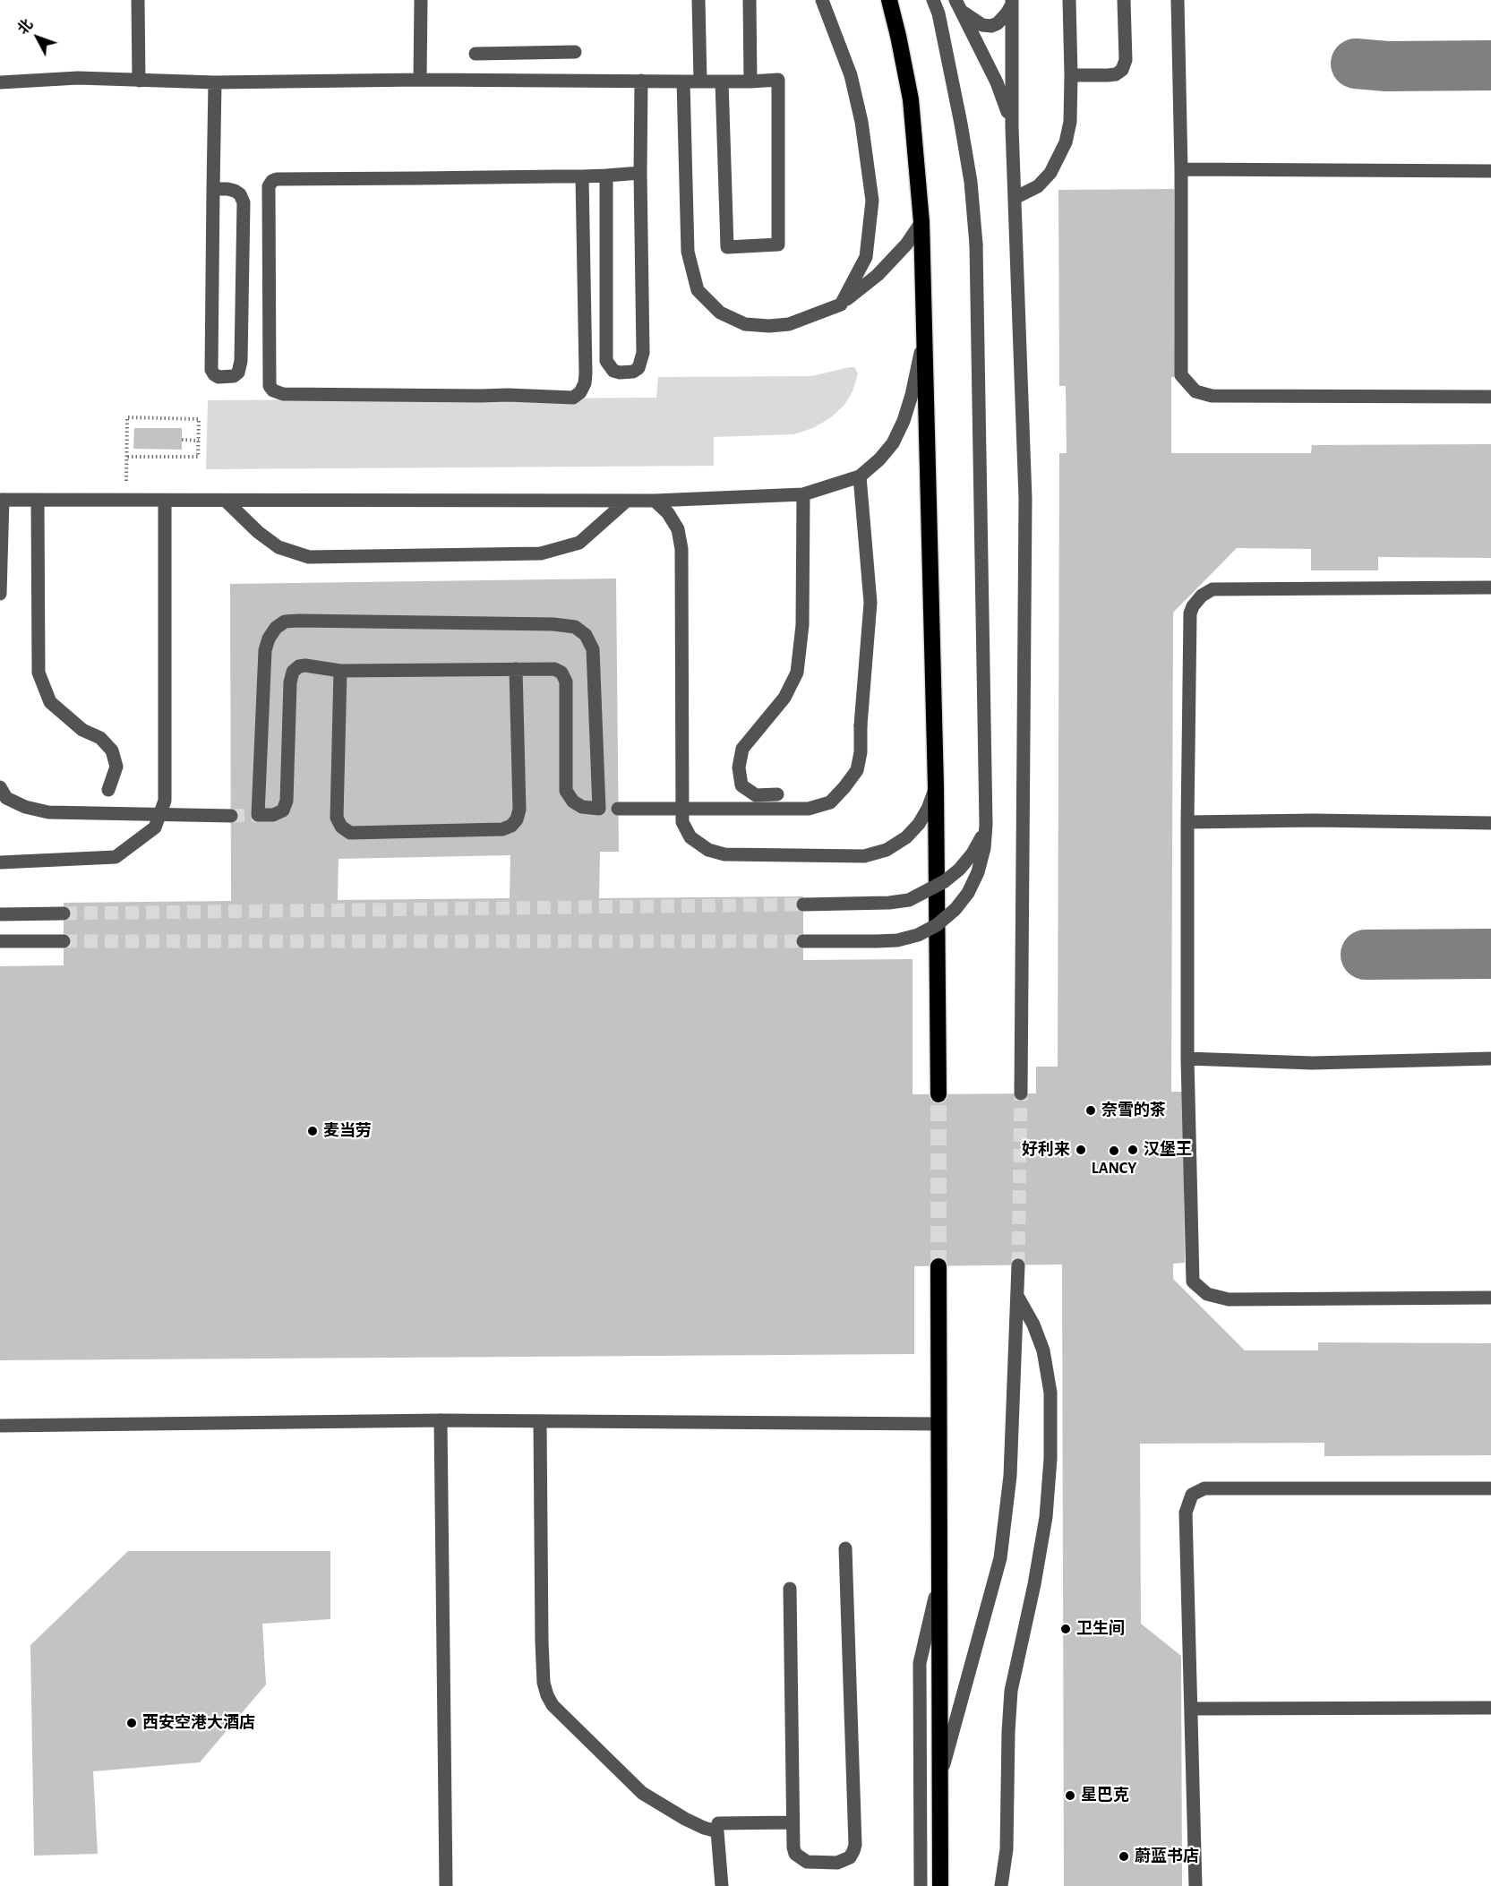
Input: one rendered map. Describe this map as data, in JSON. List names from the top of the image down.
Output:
{
  "places": [
    "奈雪的茶",
    "麦当劳",
    "好利来",
    "汉堡王",
    "LANCY",
    "卫生间",
    "西安空港大酒店",
    "星巴克",
    "蔚蓝书店"
  ],
  "north": "top left"
}
